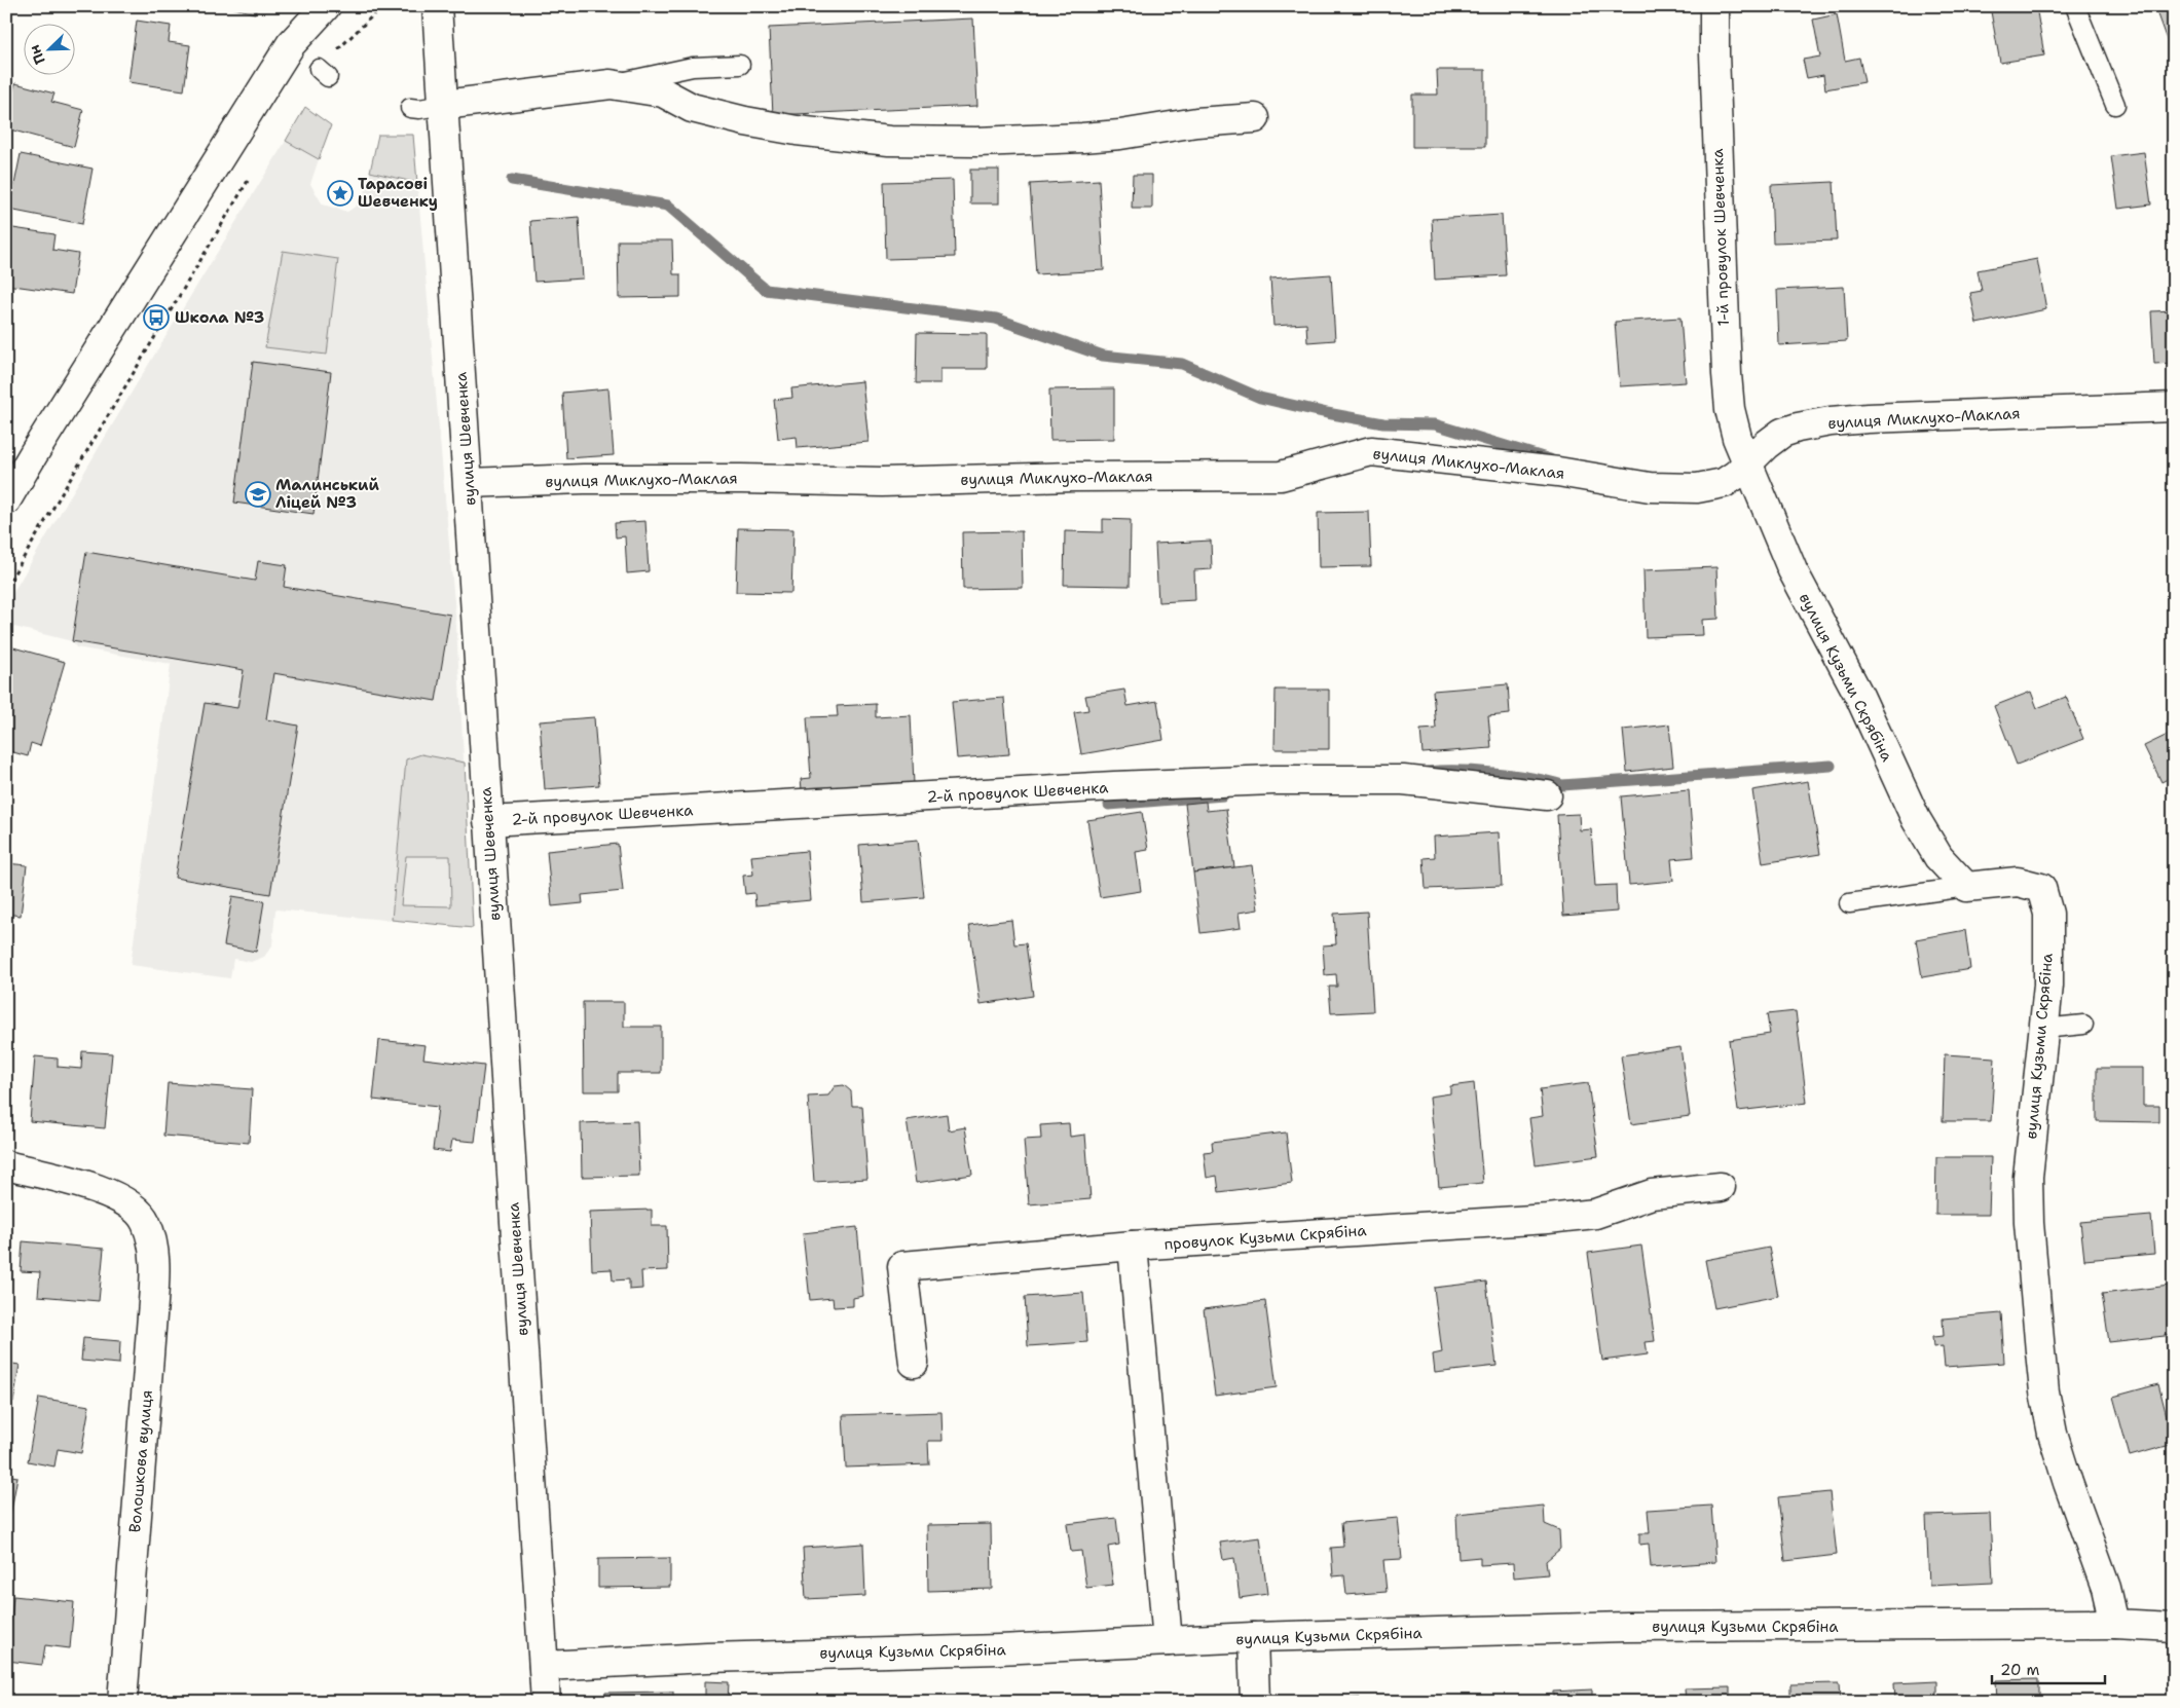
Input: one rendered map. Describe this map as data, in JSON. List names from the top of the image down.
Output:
{
  "streets": {
    "street": [
      "1-й провулок Шевченка",
      "вулиця Миклухо-Маклая",
      "вулиця Шевченка",
      "вулиця Кузьми Скрябіна",
      "2-й провулок Шевченка",
      "провулок Кузьми Скрябіна",
      "Волошкова вулиця"
    ]
  },
  "crossings": [
    ["1-й провулок Шевченка", "вулиця Миклухо-Маклая"],
    ["1-й провулок Шевченка", "вулиця Кузьми Скрябіна"],
    ["вулиця Миклухо-Маклая", "вулиця Шевченка"],
    ["вулиця Миклухо-Маклая", "вулиця Кузьми Скрябіна"],
    ["вулиця Шевченка", "вулиця Кузьми Скрябіна"],
    ["вулиця Шевченка", "2-й провулок Шевченка"]
  ],
  "places": {
    "place": ["Тарасові Шевченку"],
    "bus stop": ["Школа №3"],
    "school or university": ["Малинський Ліцей №3"]
  },
  "scale_bar": "20 m",
  "north": "bottom left"
}
